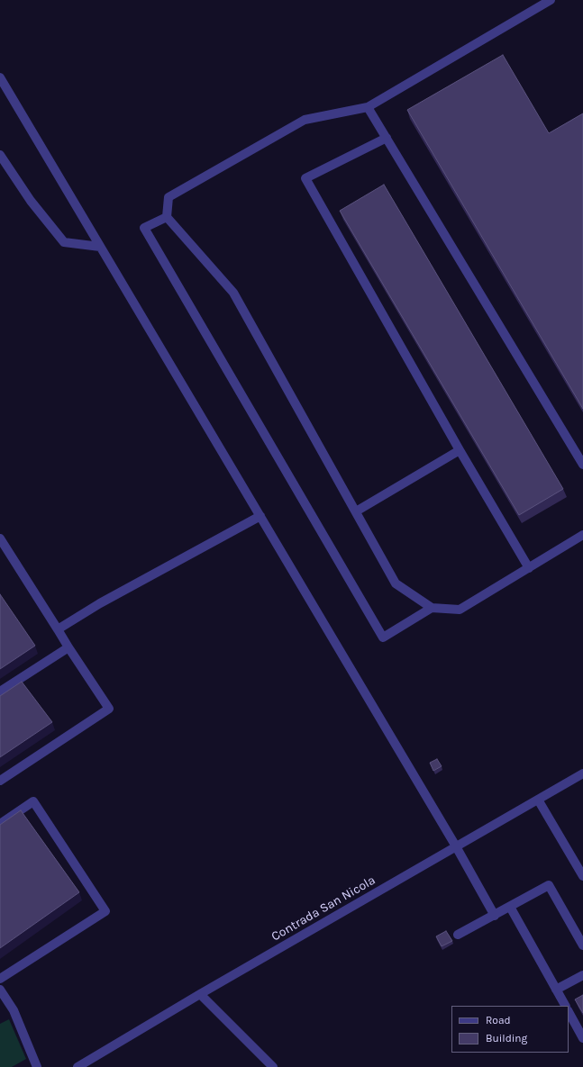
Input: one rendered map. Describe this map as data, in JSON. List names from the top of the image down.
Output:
{
  "streets": {
    "street": ["Contrada San Nicola"]
  },
  "legend": ["Road", "Building"]
}
